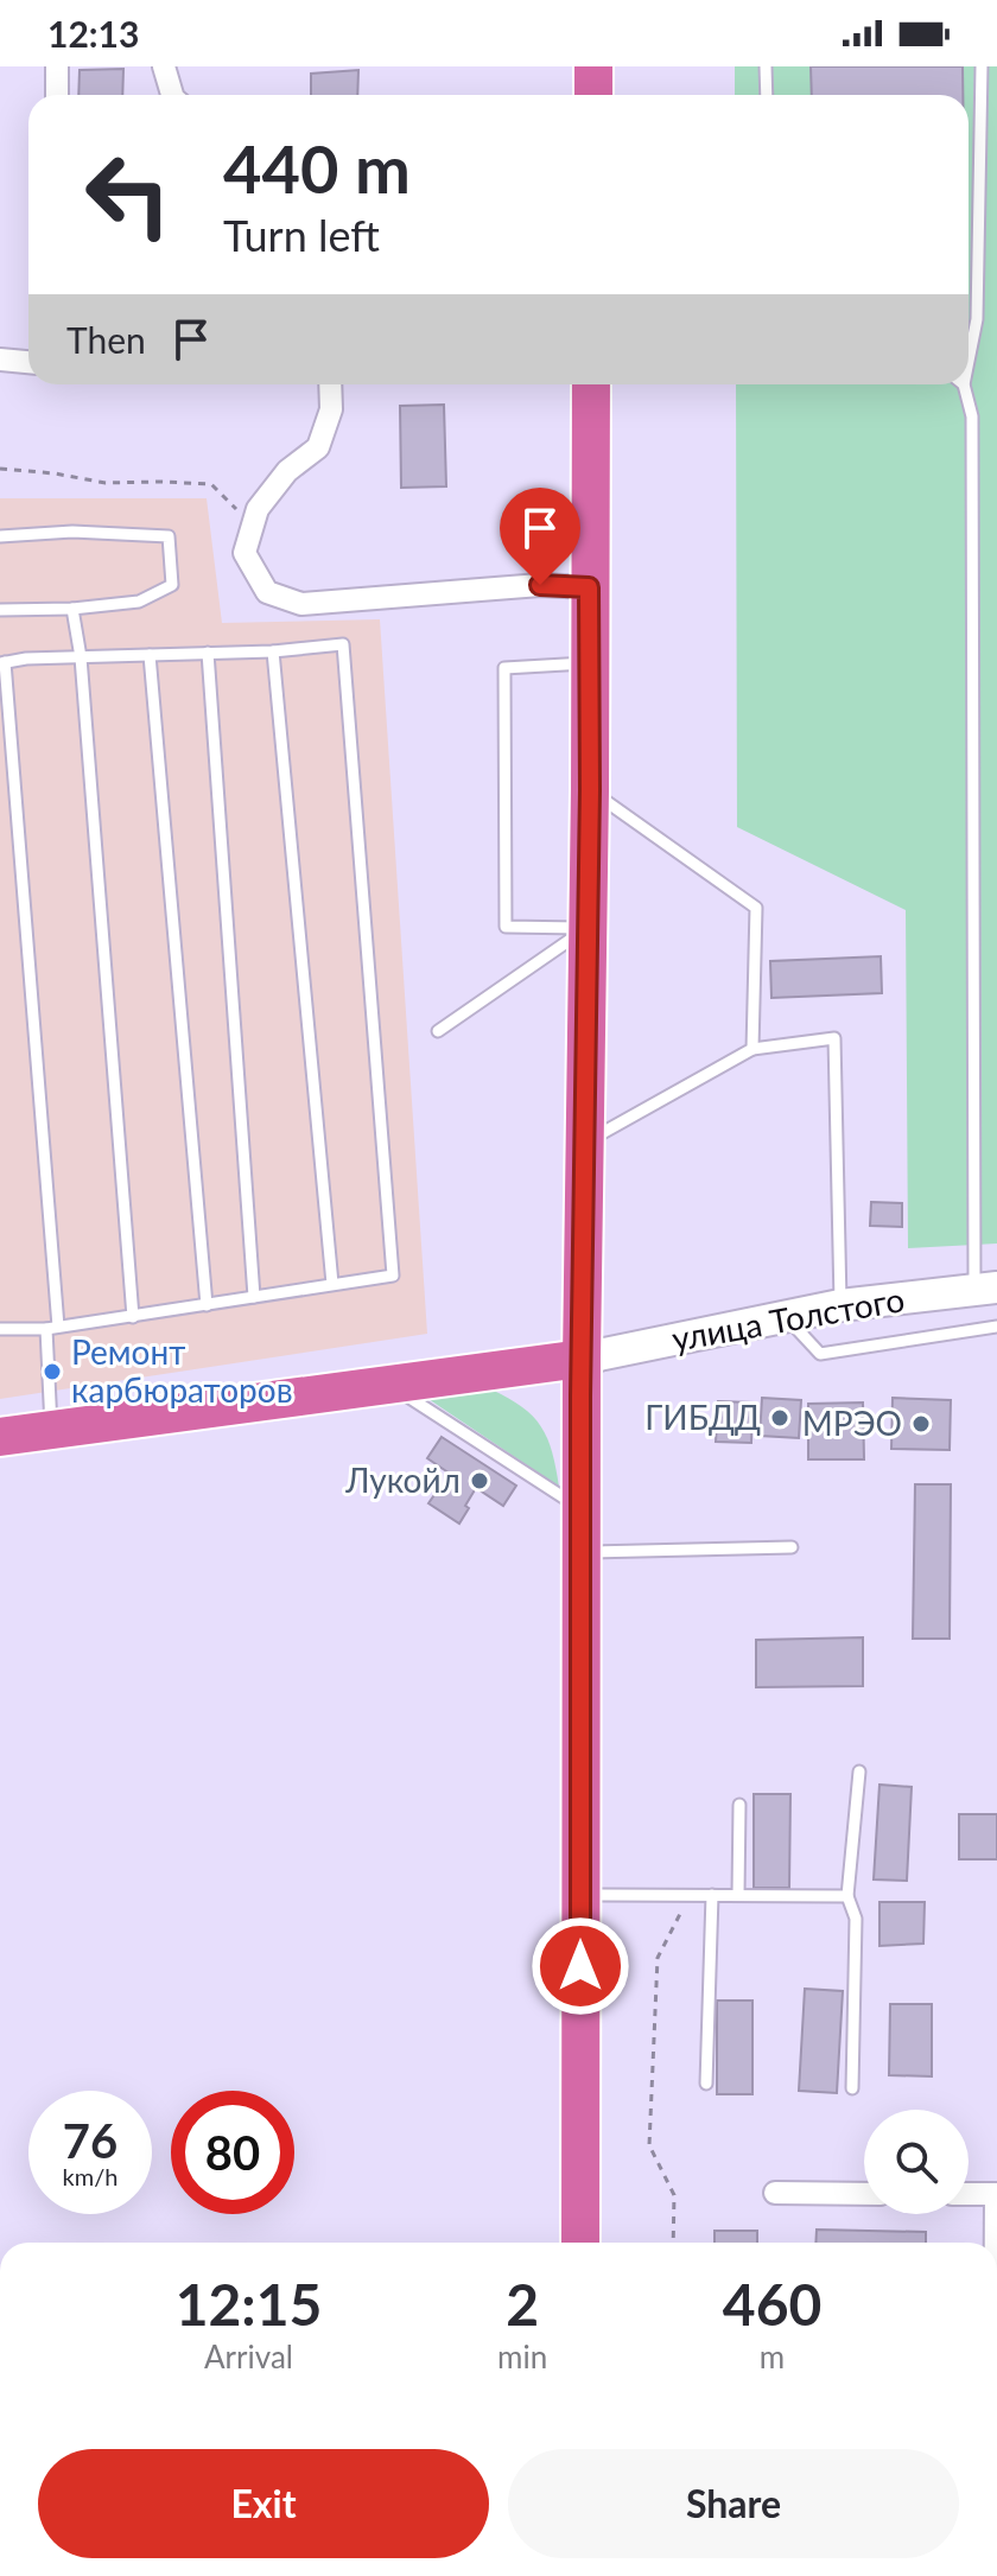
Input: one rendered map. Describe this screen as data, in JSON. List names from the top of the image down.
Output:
{
  "streets": {
    "main road": ["улица Толстого"]
  },
  "places": [
    "Ремонт карбюраторов",
    "ГИБДД",
    "МРЭО",
    "Лукойл"
  ],
  "page": {
    "status": "12:13",
    "turn": ["440 m", "Turn left"],
    "then": "Then",
    "speed": "76 km/h",
    "limit": "80",
    "eta": [
      "12:15",
      "Arrival",
      "2",
      "min",
      "460",
      "m"
    ],
    "buttons": ["Exit", "Share"]
  }
}
